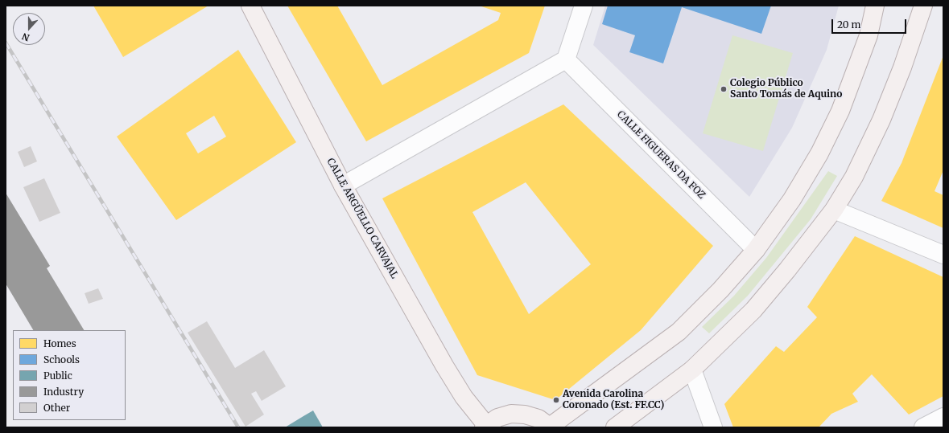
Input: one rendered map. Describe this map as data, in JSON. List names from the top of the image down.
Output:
{
  "streets": {
    "main road": ["CALLE ARGÜELLO CARVAJAL"],
    "street": ["CALLE FIGUERAS DA FOZ"]
  },
  "places": ["Colegio Público Santo Tomás de Aquino", "Avenida Carolina Coronado (Est. FF.CC)"],
  "legend": [
    "Homes",
    "Schools",
    "Public",
    "Industry",
    "Other"
  ],
  "scale_bar": "20 m",
  "north": "bottom"
}
